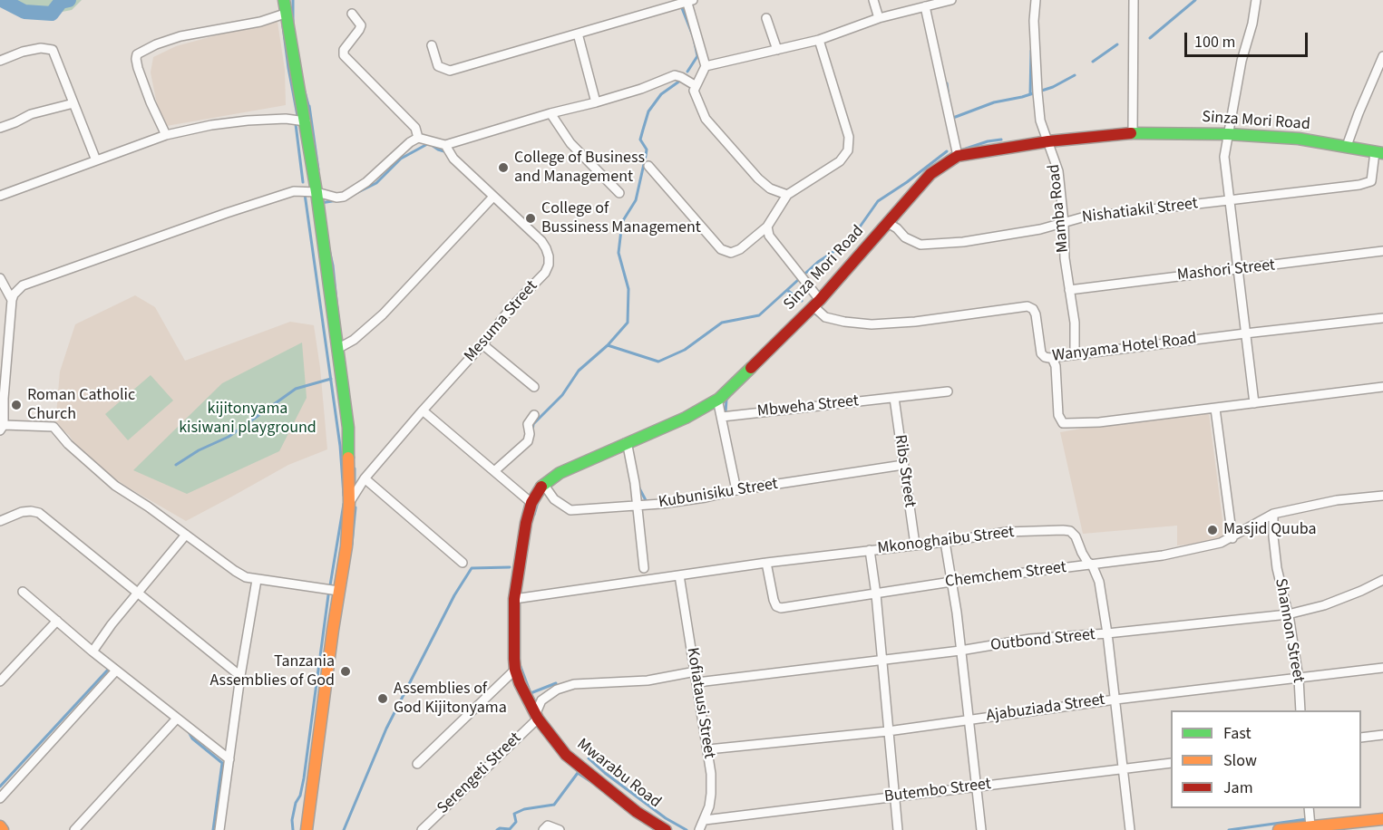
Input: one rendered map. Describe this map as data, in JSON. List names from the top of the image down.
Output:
{
  "streets": {
    "street": [
      "Sinza Mori Road",
      "Mamba Road",
      "Nishatiakil Street",
      "Mashori Street",
      "Mesuma Street",
      "Wanyama Hotel Road",
      "Mbweha Street",
      "Ribs Street",
      "Kubunisiku Street",
      "Mkonoghaibu Street",
      "Chemchem Street",
      "Shannon Street",
      "Outbond Street",
      "Kofiatausi Street",
      "Ajabuziada Street",
      "Serengeti Street",
      "Mwarabu Road",
      "Butembo Street"
    ]
  },
  "crossings": [
    ["Sinza Mori Road", "Mamba Road"],
    ["Sinza Mori Road", "Nishatiakil Street"],
    ["Sinza Mori Road", "Wanyama Hotel Road"],
    ["Sinza Mori Road", "Kubunisiku Street"],
    ["Sinza Mori Road", "Mkonoghaibu Street"],
    ["Sinza Mori Road", "Serengeti Street"],
    ["Sinza Mori Road", "Mwarabu Road"],
    ["Mamba Road", "Nishatiakil Street"],
    ["Mamba Road", "Mashori Street"],
    ["Mamba Road", "Wanyama Hotel Road"],
    ["Mbweha Street", "Ribs Street"],
    ["Ribs Street", "Kubunisiku Street"],
    ["Ribs Street", "Mkonoghaibu Street"],
    ["Mkonoghaibu Street", "Chemchem Street"],
    ["Mkonoghaibu Street", "Outbond Street"],
    ["Mkonoghaibu Street", "Kofiatausi Street"],
    ["Mkonoghaibu Street", "Ajabuziada Street"],
    ["Mkonoghaibu Street", "Butembo Street"],
    ["Chemchem Street", "Shannon Street"],
    ["Shannon Street", "Outbond Street"],
    ["Shannon Street", "Ajabuziada Street"],
    ["Outbond Street", "Kofiatausi Street"],
    ["Kofiatausi Street", "Ajabuziada Street"],
    ["Kofiatausi Street", "Serengeti Street"],
    ["Kofiatausi Street", "Butembo Street"],
    ["Serengeti Street", "Mwarabu Road"]
  ],
  "parks": ["kijitonyama kisiwani playground"],
  "places": [
    "College of Business and Management",
    "College of Bussiness Management",
    "Roman Catholic Church",
    "Masjid Quuba",
    "Tanzania Assemblies of God",
    "Assemblies of God Kijitonyama"
  ],
  "legend": ["Fast", "Slow", "Jam"],
  "scale_bar": "100 m"
}
